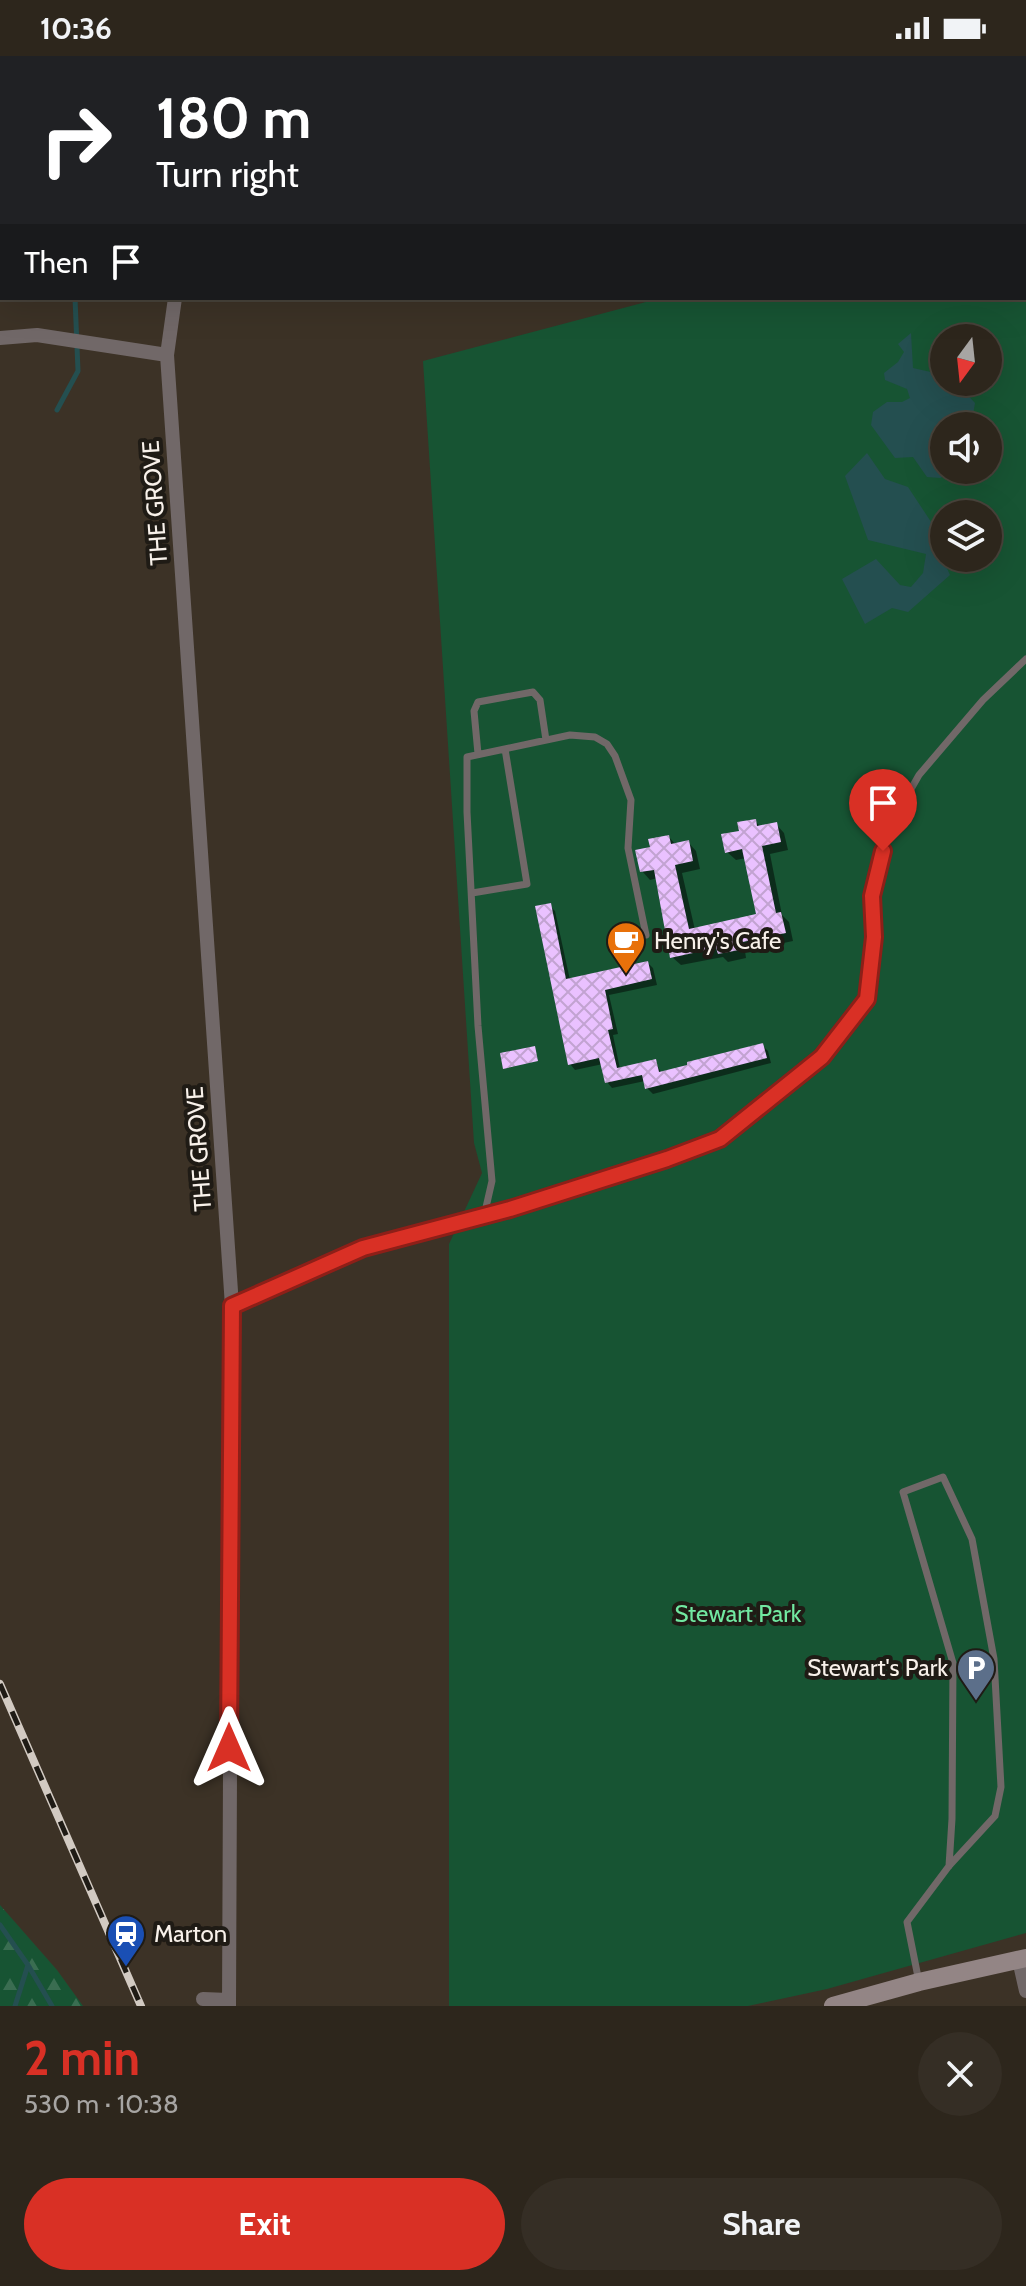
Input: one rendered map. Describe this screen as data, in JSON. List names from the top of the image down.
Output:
{
  "streets": {
    "street": ["THE GROVE"]
  },
  "parks": ["Stewart Park"],
  "places": {
    "cafe": ["Henry's Cafe"],
    "parking": ["Stewart's Park"],
    "station": ["Marton"]
  },
  "north": "bottom",
  "page": {
    "status": "10:36",
    "turn": ["180 m", "Turn right"],
    "then": "Then",
    "heading": ["2 min", "530 m · 10:38"],
    "buttons": ["Exit", "Share"]
  }
}
